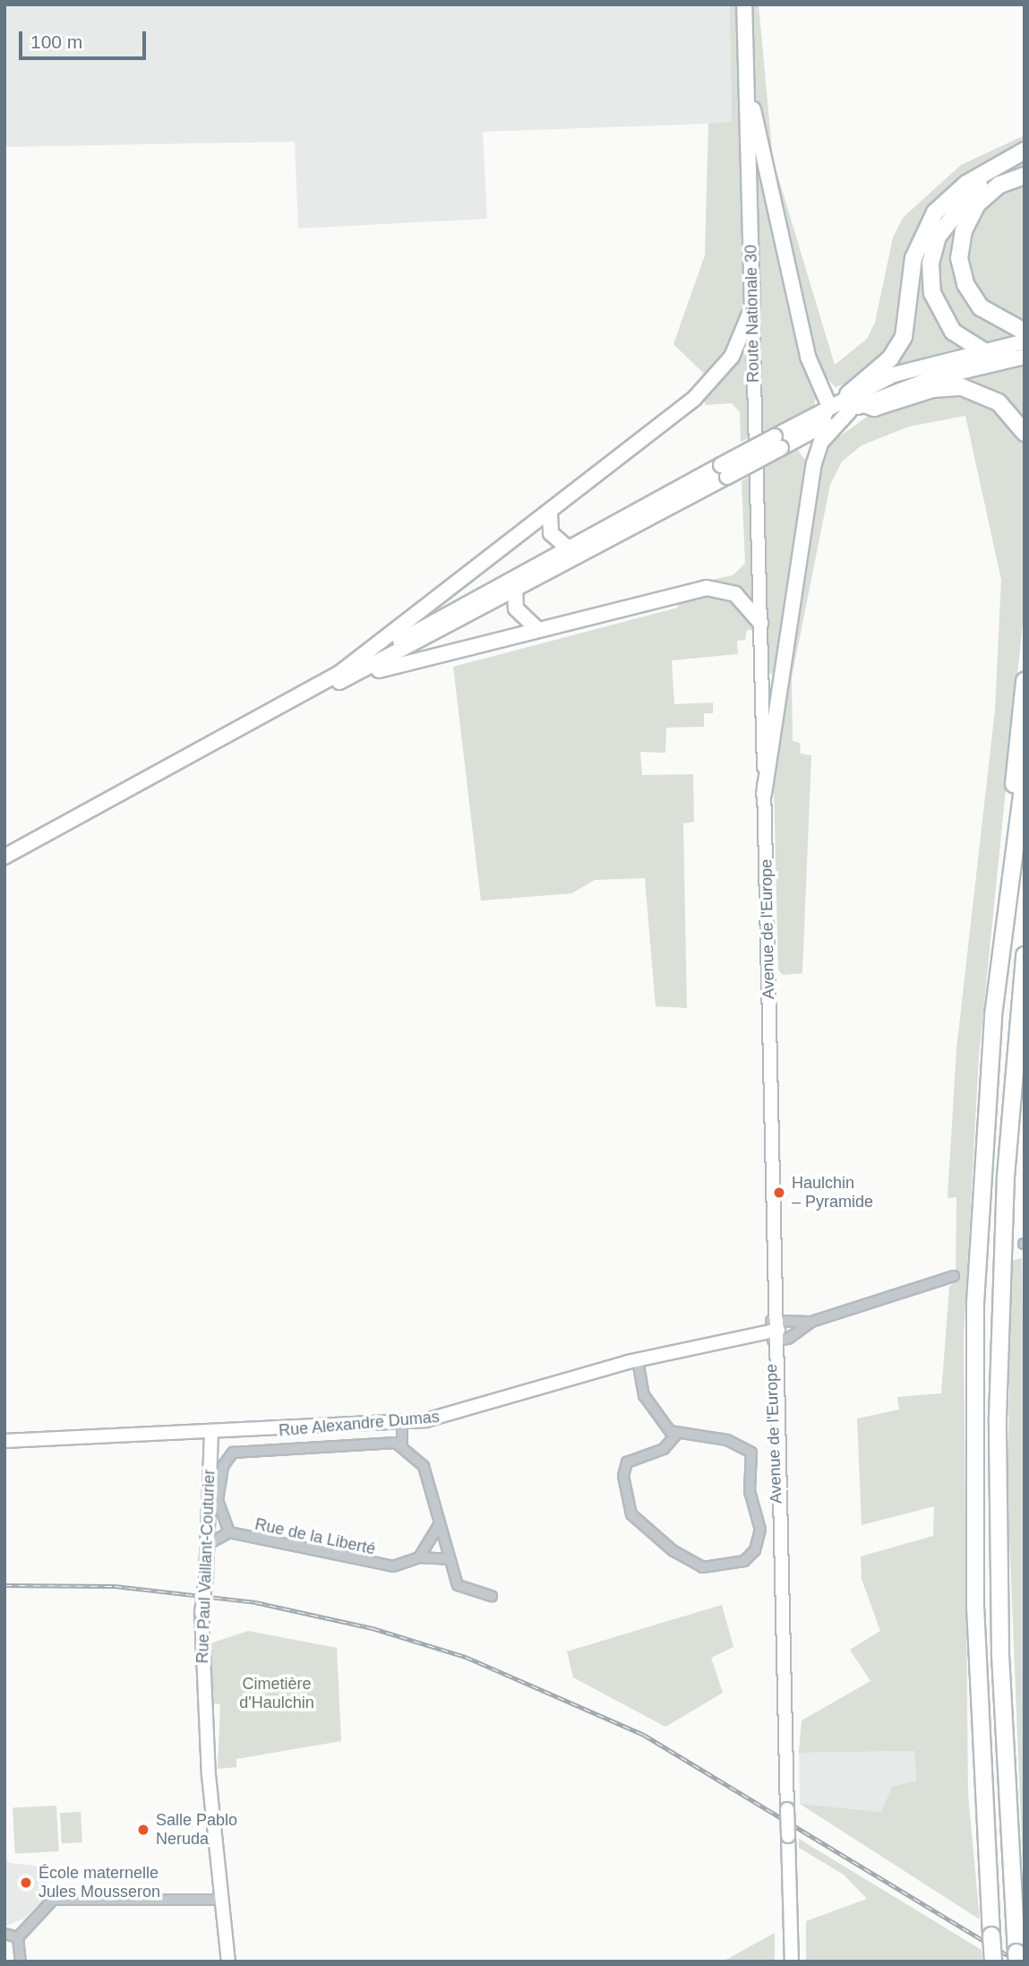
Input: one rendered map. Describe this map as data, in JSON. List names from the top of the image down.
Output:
{
  "streets": {
    "main road": [
      "Route Nationale 30",
      "Avenue de l'Europe",
      "Rue Alexandre Dumas",
      "Rue Paul Vaillant-Couturier"
    ],
    "street": ["Rue de la Liberté"]
  },
  "crossings": [
    ["Route Nationale 30", "Avenue de l'Europe"],
    ["Avenue de l'Europe", "Rue Alexandre Dumas"],
    ["Rue Alexandre Dumas", "Rue Paul Vaillant-Couturier"]
  ],
  "parks": ["Cimetière d'Haulchin"],
  "places": ["Haulchin – Pyramide", "Salle Pablo Neruda", "École maternelle Jules Mousseron"],
  "scale_bar": "100 m"
}
